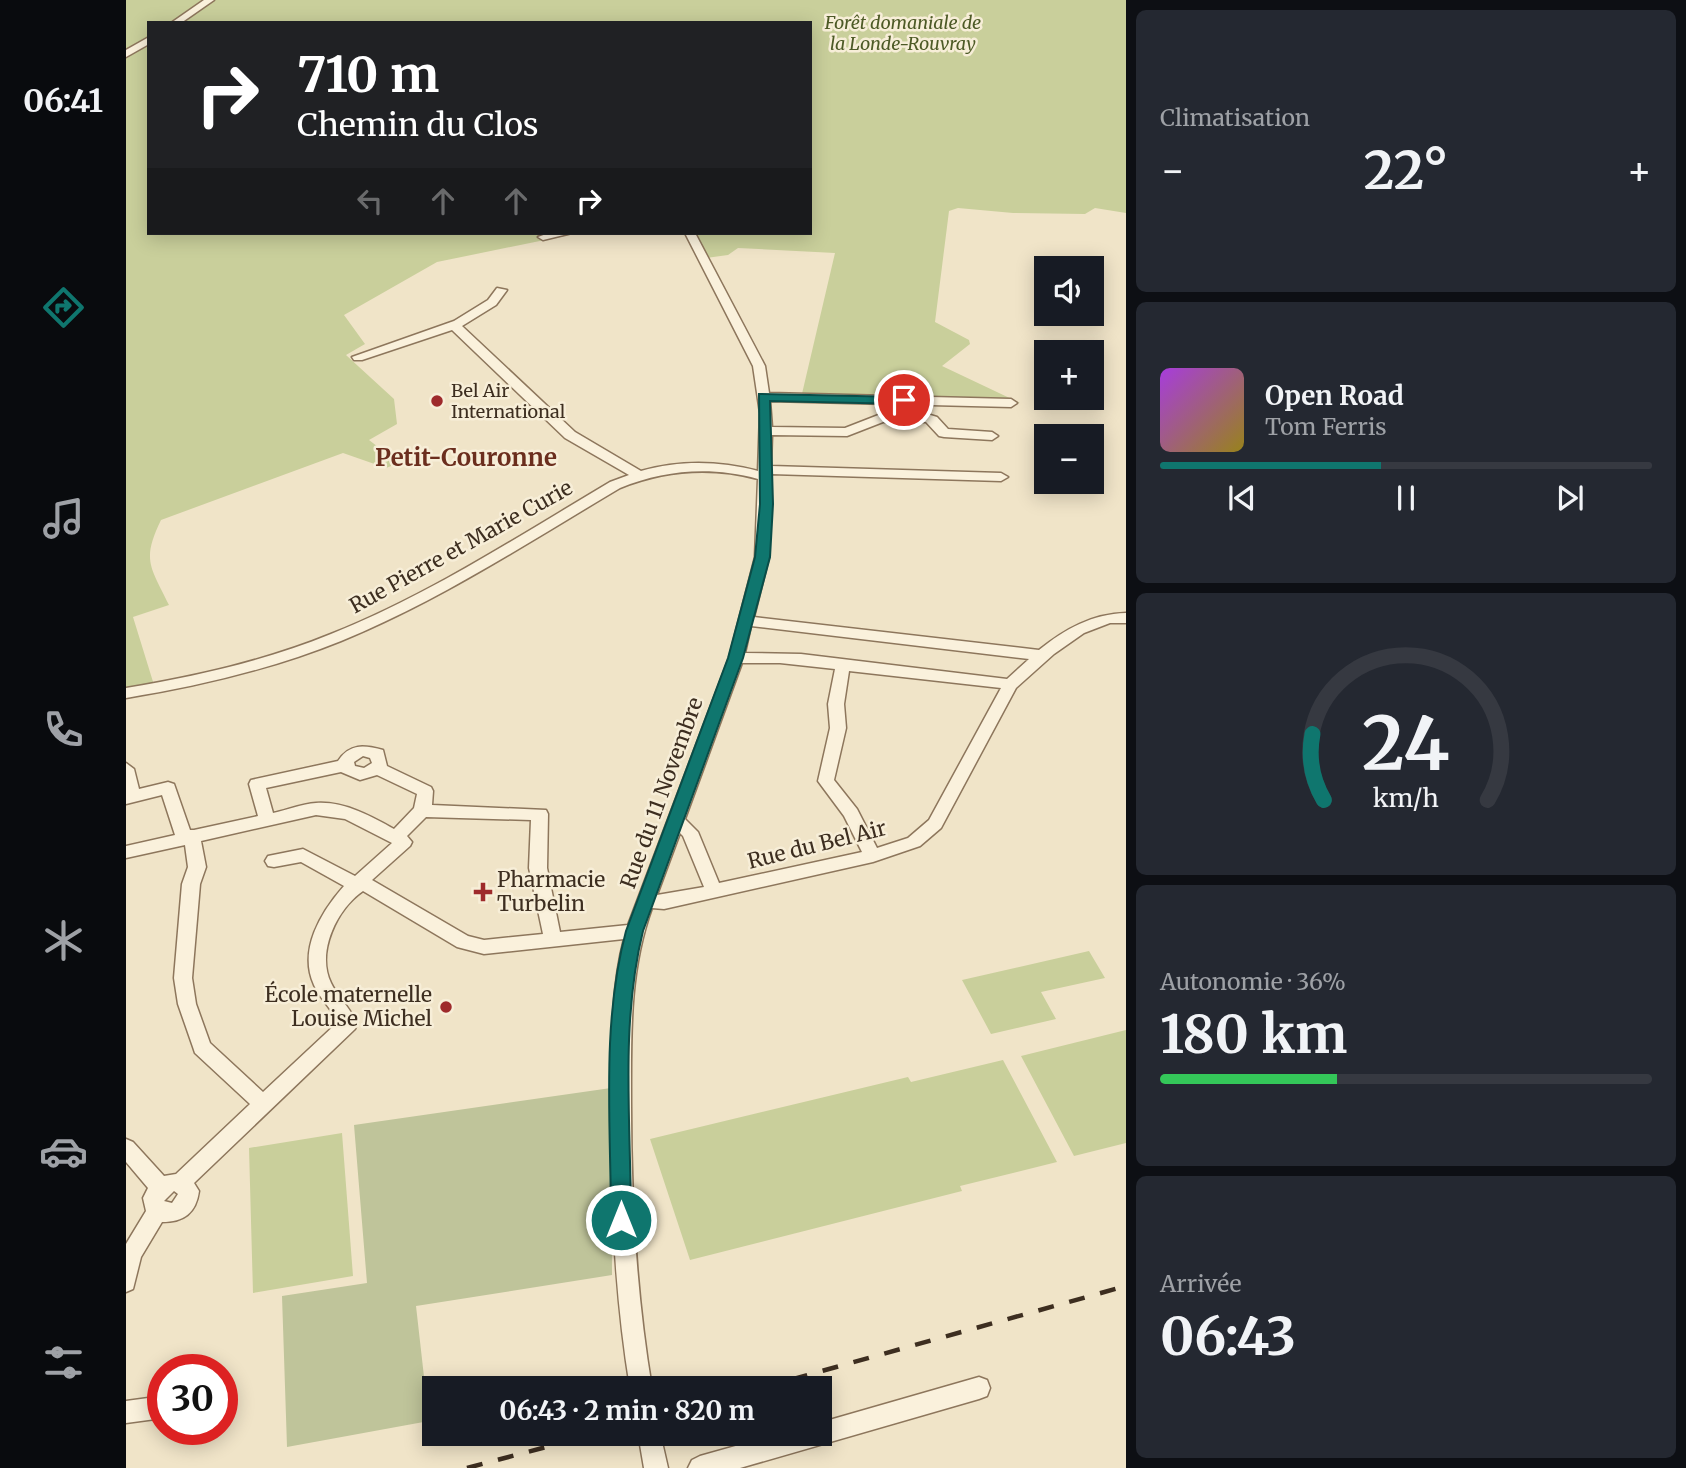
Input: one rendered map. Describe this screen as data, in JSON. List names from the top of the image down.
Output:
{
  "streets": {
    "street": ["Rue Pierre et Marie Curie", "Rue du 11 Novembre", "Rue du Bel Air"]
  },
  "crossings": [
    ["Rue Pierre et Marie Curie", "Rue du 11 Novembre"],
    ["Rue du 11 Novembre", "Rue du Bel Air"]
  ],
  "districts": ["Petit-Couronne"],
  "parks": ["Forêt domaniale de la Londe-Rouvray"],
  "places": {
    "other": ["Bel Air International", "École maternelle Louise Michel"],
    "health": ["Pharmacie Turbelin"]
  },
  "page": {
    "tabs": "06:41",
    "tile": [
      "Climatisation",
      ["Autonomie · 36%", "180 km"],
      ["Arrivée", "06:43"]
    ],
    "turn": ["710 m", "Chemin du Clos"],
    "heat": ["−", "22°", "+"],
    "map_buttons": ["+", "−"],
    "song": ["Open Road", "Tom Ferris"],
    "limit": "30",
    "trip": "06:43 · 2 min · 820 m",
    "gauge": ["24", "km/h"]
  }
}
